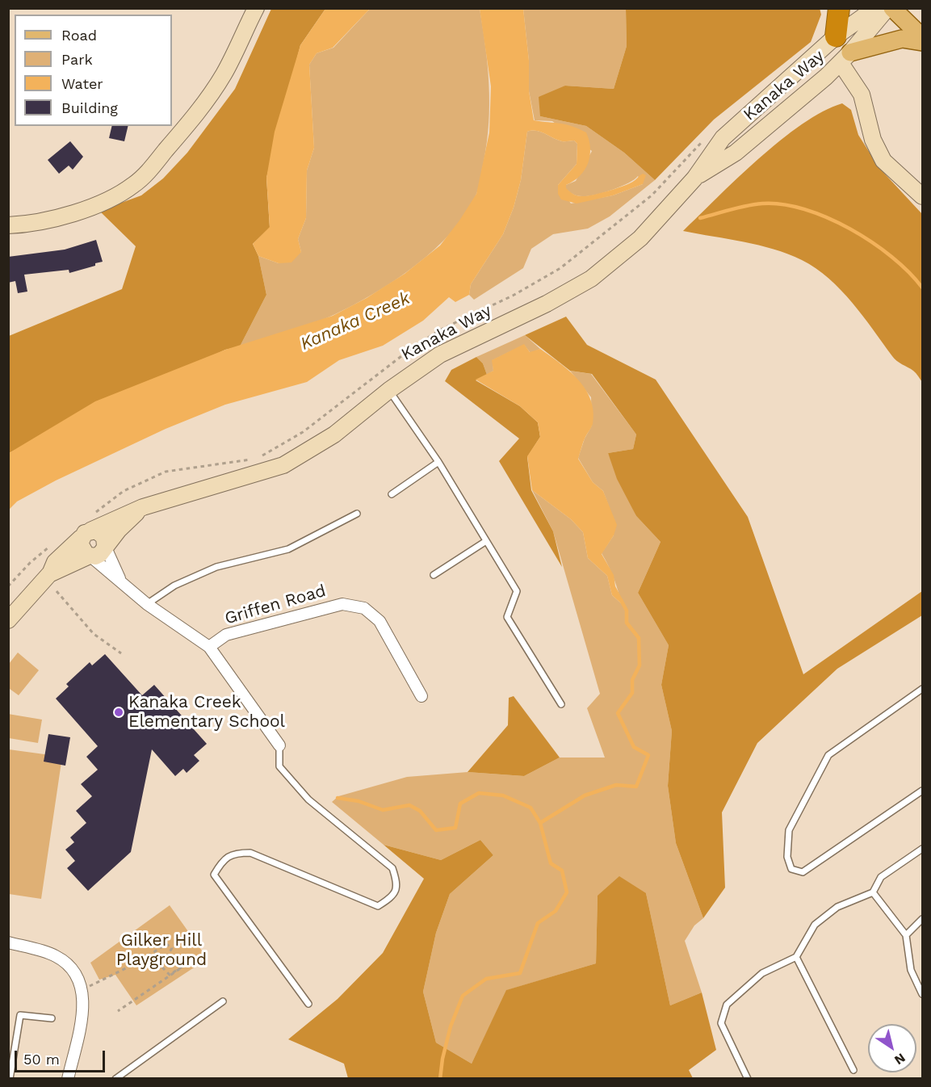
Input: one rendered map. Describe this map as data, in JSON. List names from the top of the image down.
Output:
{
  "streets": {
    "main road": ["Kanaka Way"],
    "street": ["Griffen Road"]
  },
  "water": ["Kanaka Creek"],
  "parks": ["Gilker Hill Playground"],
  "places": ["Kanaka Creek Elementary School"],
  "legend": [
    "Road",
    "Park",
    "Water",
    "Building"
  ],
  "scale_bar": "50 m",
  "north": "bottom right"
}
